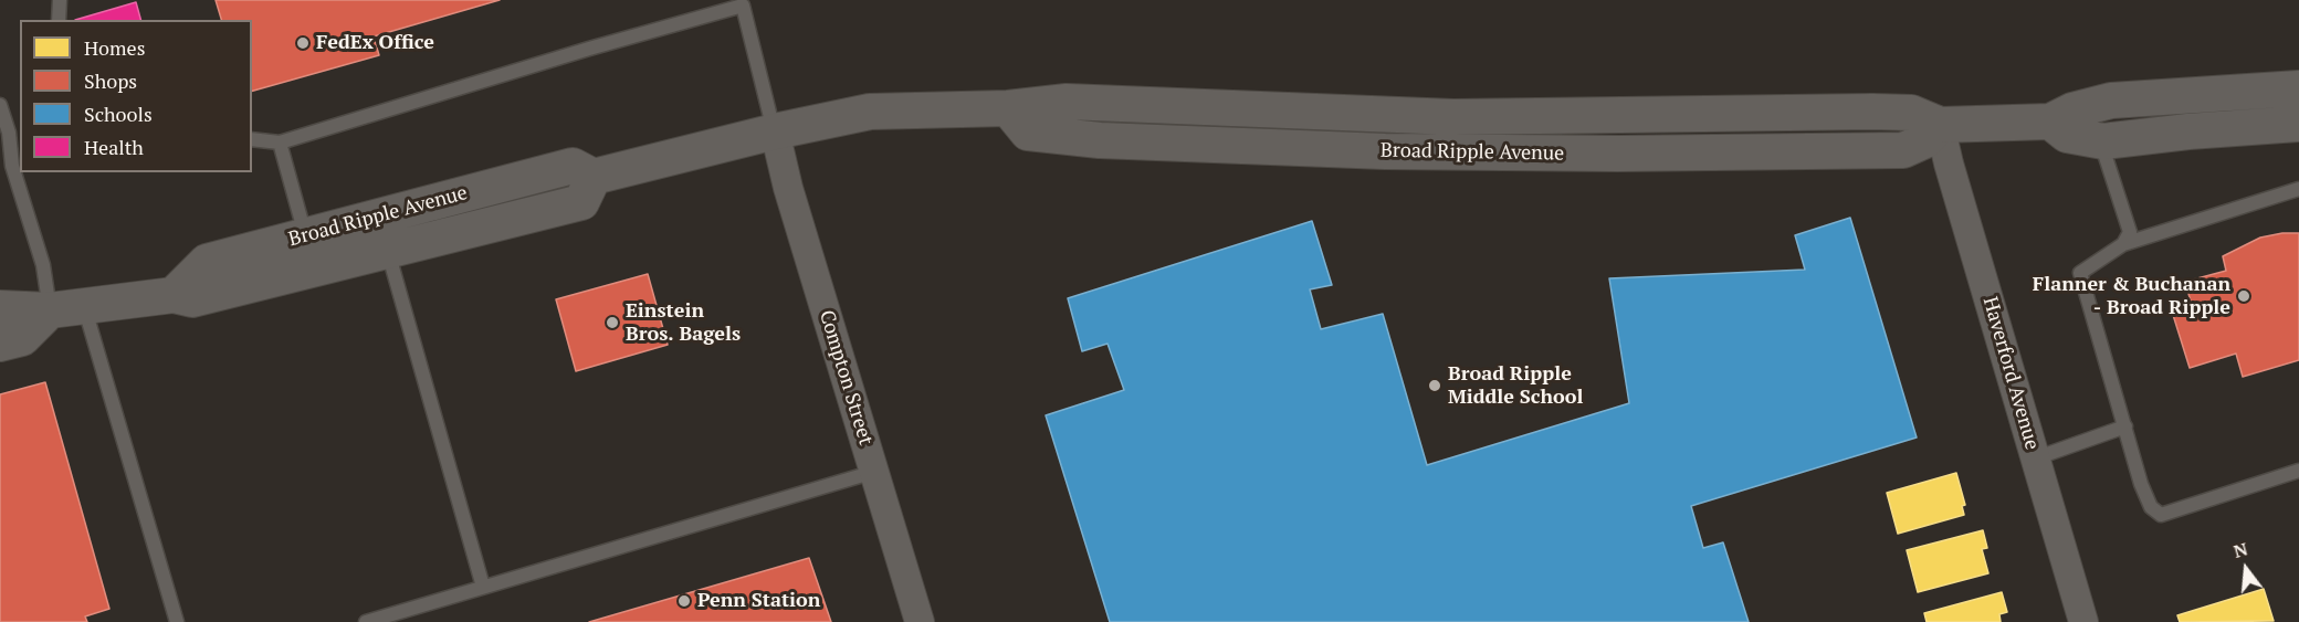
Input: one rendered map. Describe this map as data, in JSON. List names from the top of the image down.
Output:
{
  "streets": {
    "street": ["Broad Ripple Avenue", "Haverford Avenue", "Compton Street"]
  },
  "crossings": [
    ["Broad Ripple Avenue", "Haverford Avenue"],
    ["Broad Ripple Avenue", "Compton Street"]
  ],
  "places": [
    "FedEx Office",
    "Flanner & Buchanan - Broad Ripple",
    "Einstein Bros. Bagels",
    "Broad Ripple Middle School",
    "Penn Station"
  ],
  "legend": [
    "Homes",
    "Shops",
    "Schools",
    "Health"
  ],
  "north": "top"
}
